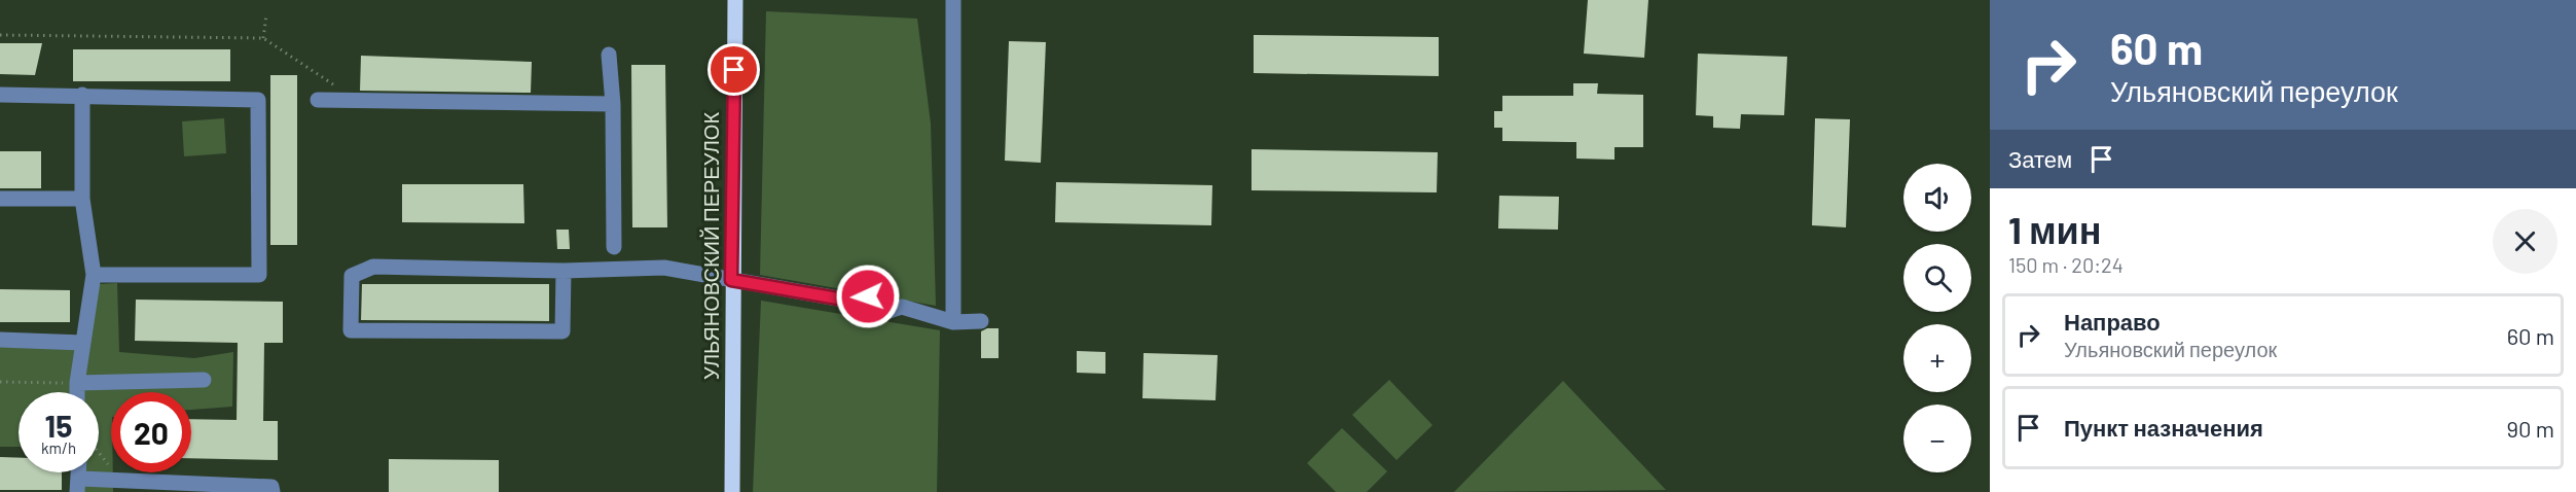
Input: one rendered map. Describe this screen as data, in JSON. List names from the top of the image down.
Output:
{
  "streets": {
    "main road": ["УЛЬЯНОВСКИЙ ПЕРЕУЛОК"]
  },
  "page": {
    "turn": ["60 m", "Ульяновский переулок"],
    "then": "Затем",
    "map_buttons": ["+", "−"],
    "heading": ["1 мин", "150 m · 20:24"],
    "list": [
      {
        "name": "Направо",
        "note": "Ульяновский переулок",
        "value": "60 m"
      },
      {
        "name": "Пункт назначения",
        "value": "90 m"
      }
    ],
    "speed": "15 km/h",
    "limit": "20"
  }
}
